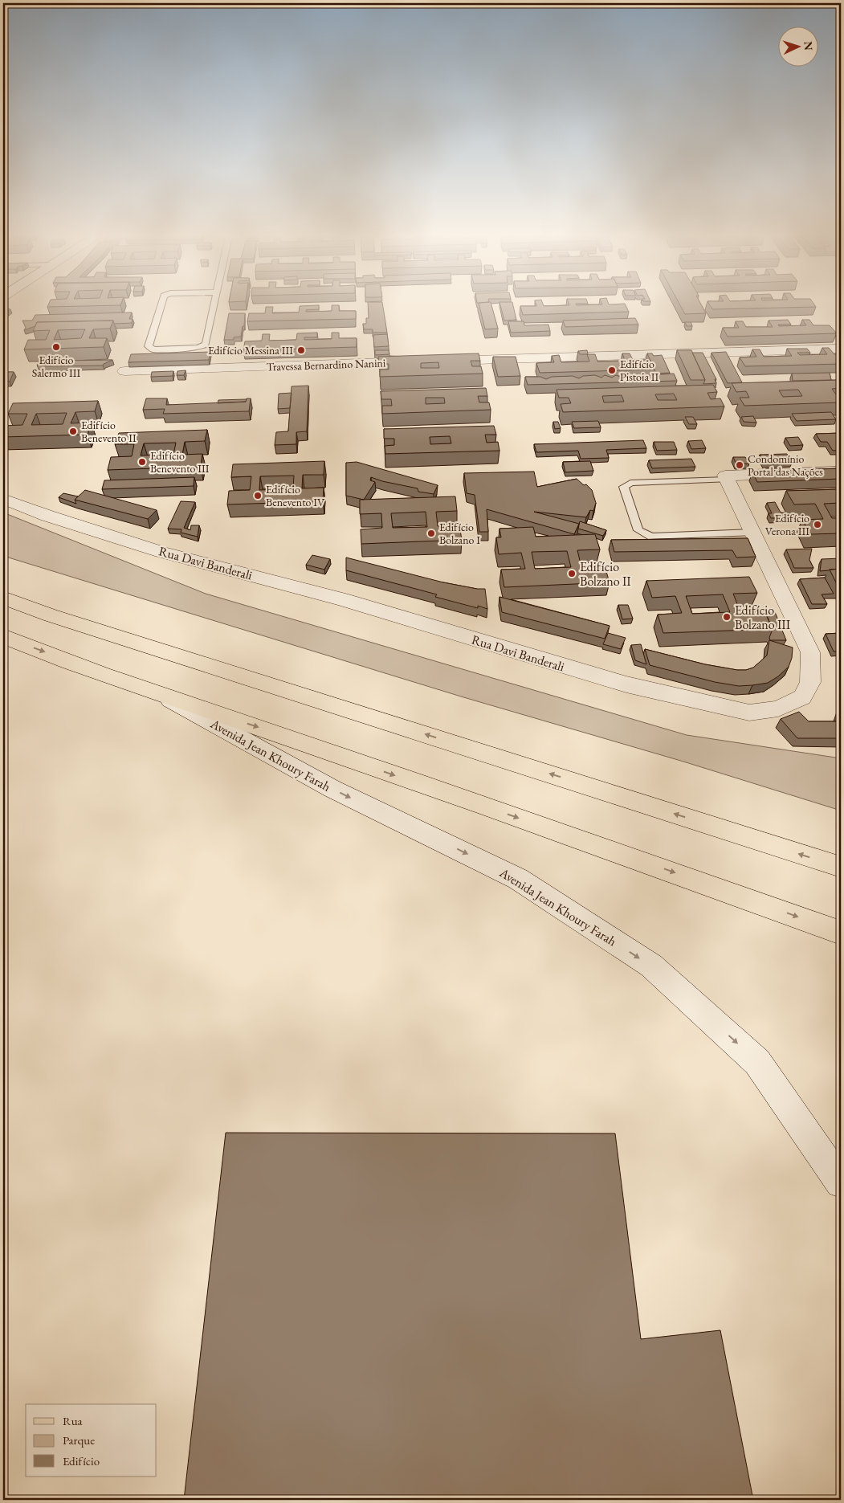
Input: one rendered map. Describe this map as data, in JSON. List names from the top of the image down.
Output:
{
  "streets": {
    "street": ["Travessa Bernardino Nanini", "Rua Davi Banderali", "Avenida Jean Khoury Farah"]
  },
  "one_way": ["Avenida Jean Khoury Farah"],
  "places": [
    "Edifício Salermo III",
    "Edifício Messina III",
    "Edifício Pistoia II",
    "Edifício Benevento II",
    "Edifício Benevento III",
    "Condomínio Portal das Nações",
    "Edifício Benevento IV",
    "Edifício Verona III",
    "Edifício Bolzano I",
    "Edifício Bolzano II",
    "Edifício Bolzano III"
  ],
  "legend": ["Rua", "Parque", "Edifício"],
  "north": "right"
}
